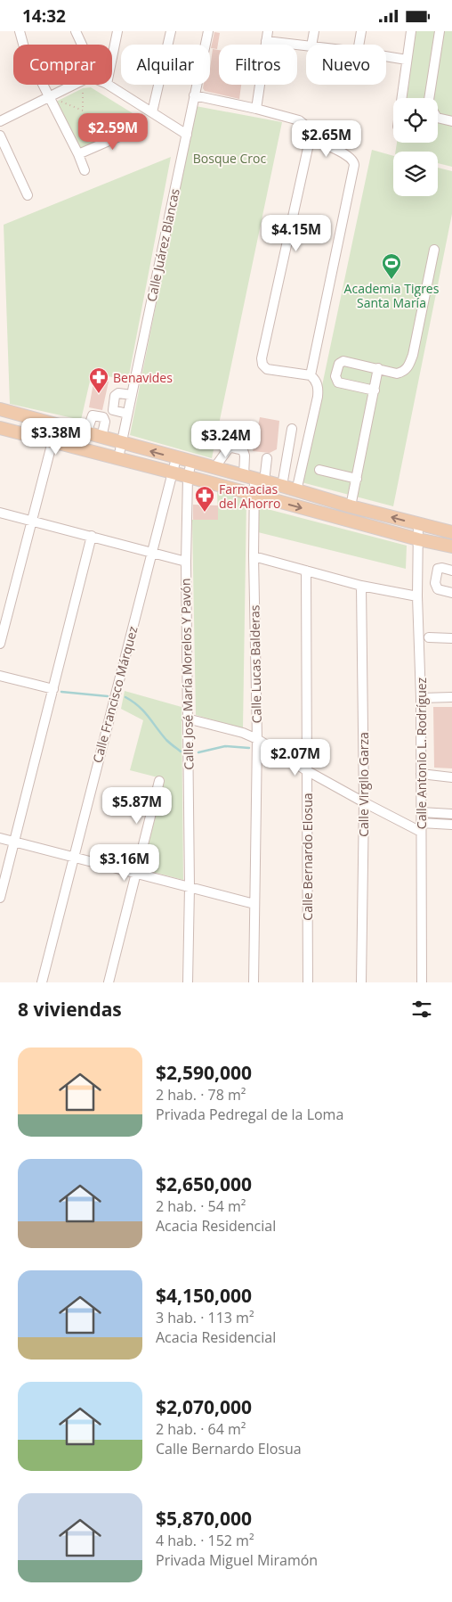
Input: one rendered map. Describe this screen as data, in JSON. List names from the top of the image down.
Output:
{
  "streets": {
    "street": [
      "Calle Juárez Blancas",
      "Calle Lucas Balderas",
      "Calle José María Morelos Y Pavón",
      "Calle Francisco Márquez",
      "Calle Antonio L. Rodríguez",
      "Calle Virgilo Garza",
      "Calle Bernardo Elosua"
    ]
  },
  "parks": ["Bosque Croc"],
  "places": {
    "sports": ["Academia Tigres Santa María"],
    "pharmacy": ["Benavides", "Farmacias del Ahorro"]
  },
  "page": {
    "status": "14:32",
    "chip": [
      "Comprar",
      "Alquilar",
      "Filtros",
      "Nuevo"
    ],
    "price": [
      "$2.59M",
      "$2.65M",
      "$4.15M",
      "$3.38M",
      "$3.24M",
      "$2.07M",
      "$5.87M",
      "$3.16M"
    ],
    "heading": "8 viviendas",
    "list": [
      {
        "name": "$2,590,000",
        "note": "2 hab. · 78 m² · Privada Pedregal de la Loma"
      },
      {
        "name": "$2,650,000",
        "note": "2 hab. · 54 m² · Acacia Residencial"
      },
      {
        "name": "$4,150,000",
        "note": "3 hab. · 113 m² · Acacia Residencial"
      },
      {
        "name": "$2,070,000",
        "note": "2 hab. · 64 m² · Calle Bernardo Elosua"
      },
      {
        "name": "$5,870,000",
        "note": "4 hab. · 152 m² · Privada Miguel Miramón"
      }
    ]
  }
}
